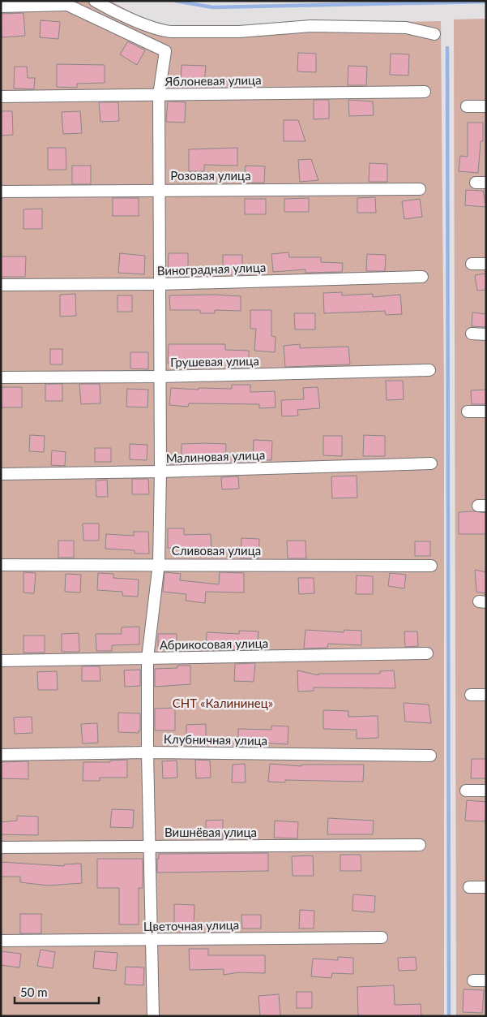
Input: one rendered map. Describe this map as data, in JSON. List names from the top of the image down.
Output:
{
  "streets": {
    "street": [
      "Яблоневая улица",
      "Розовая улица",
      "Виноградная улица",
      "Грушевая улица",
      "Малиновая улица",
      "Сливовая улица",
      "Абрикосовая улица",
      "Клубничная улица",
      "Вишнёвая улица",
      "Цветочная улица"
    ]
  },
  "parks": ["СНТ «Калининец»"],
  "scale_bar": "50 m"
}
